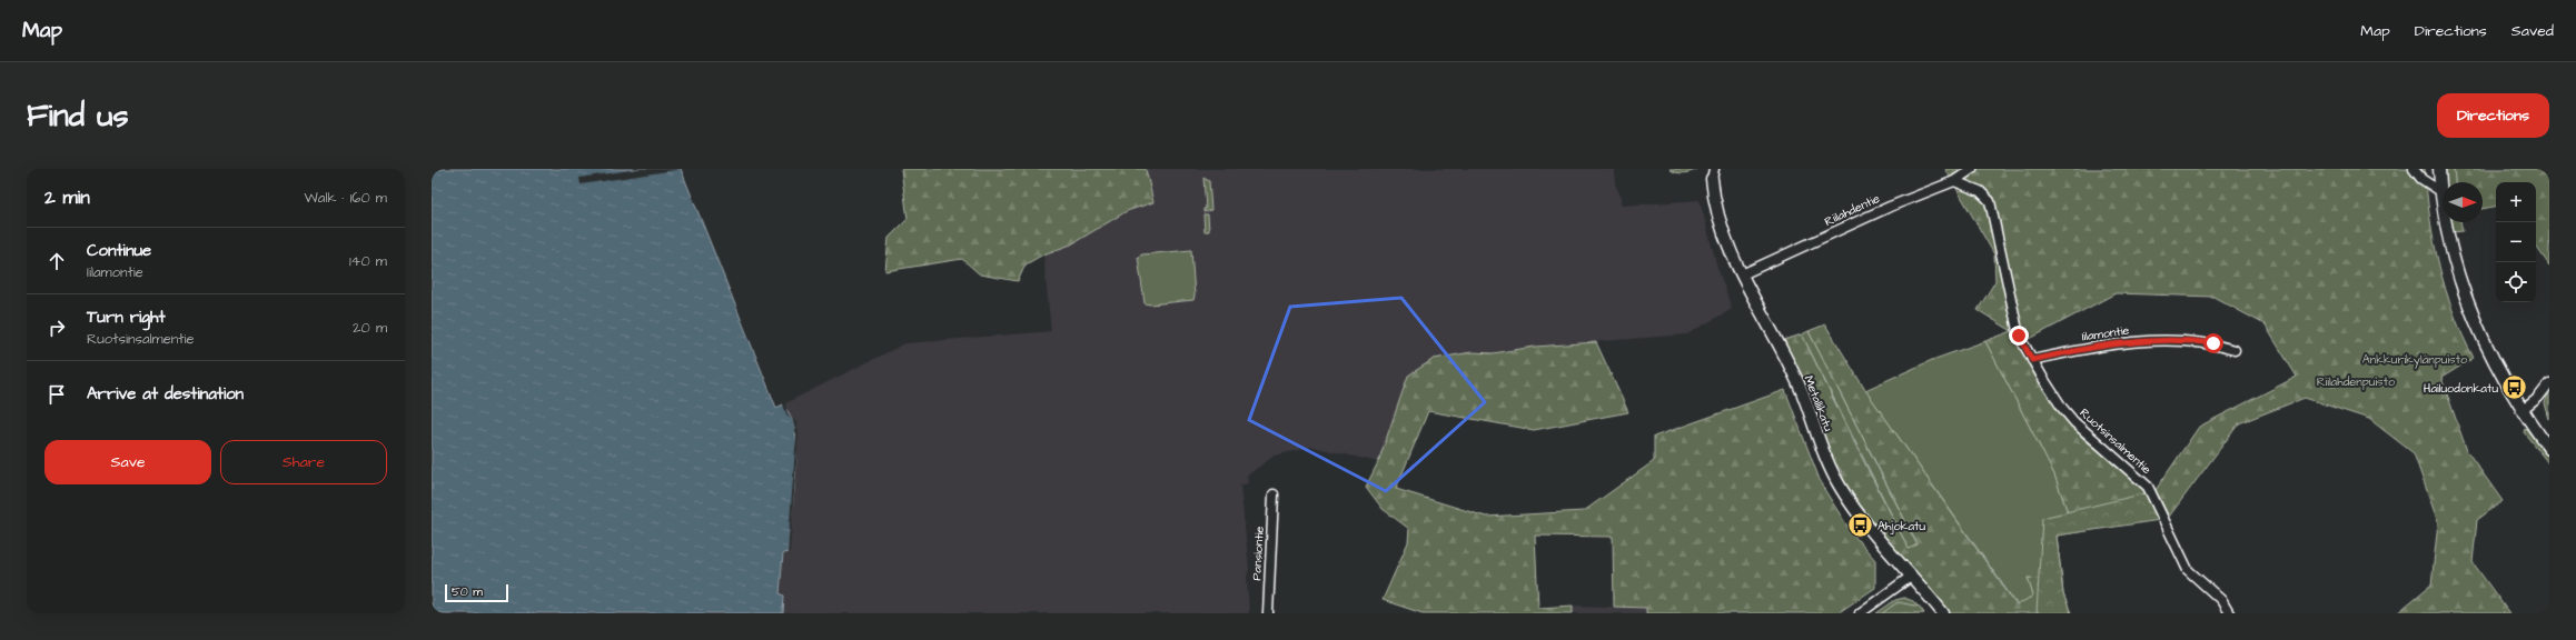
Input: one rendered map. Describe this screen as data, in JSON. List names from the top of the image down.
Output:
{
  "streets": {
    "street": [
      "Riilahdentie",
      "Iilamontie",
      "Metallikatu",
      "Ruotsinsalmentie",
      "Pansiontie"
    ]
  },
  "crossings": [
    ["Riilahdentie", "Metallikatu"],
    ["Riilahdentie", "Ruotsinsalmentie"],
    ["Iilamontie", "Ruotsinsalmentie"]
  ],
  "parks": ["Ankkurikylänpuisto", "Riilahdenpuisto"],
  "places": {
    "bus stop": ["Hailuodonkatu", "Ahjokatu"]
  },
  "scale_bar": "50 m",
  "north": "right",
  "page": {
    "header": "Map",
    "nav": ["Map", "Directions", "Saved"],
    "buttons": [
      "Directions",
      ["Save", "Share"]
    ],
    "title": "Find us",
    "heading": ["2 min", "Walk · 160 m"],
    "map_buttons": ["+", "−"],
    "list": [
      ["Continue", "Iilamontie", "140 m"],
      ["Turn right", "Ruotsinsalmentie", "20 m"],
      "Arrive at destination"
    ],
    "scale": "50 m"
  }
}
